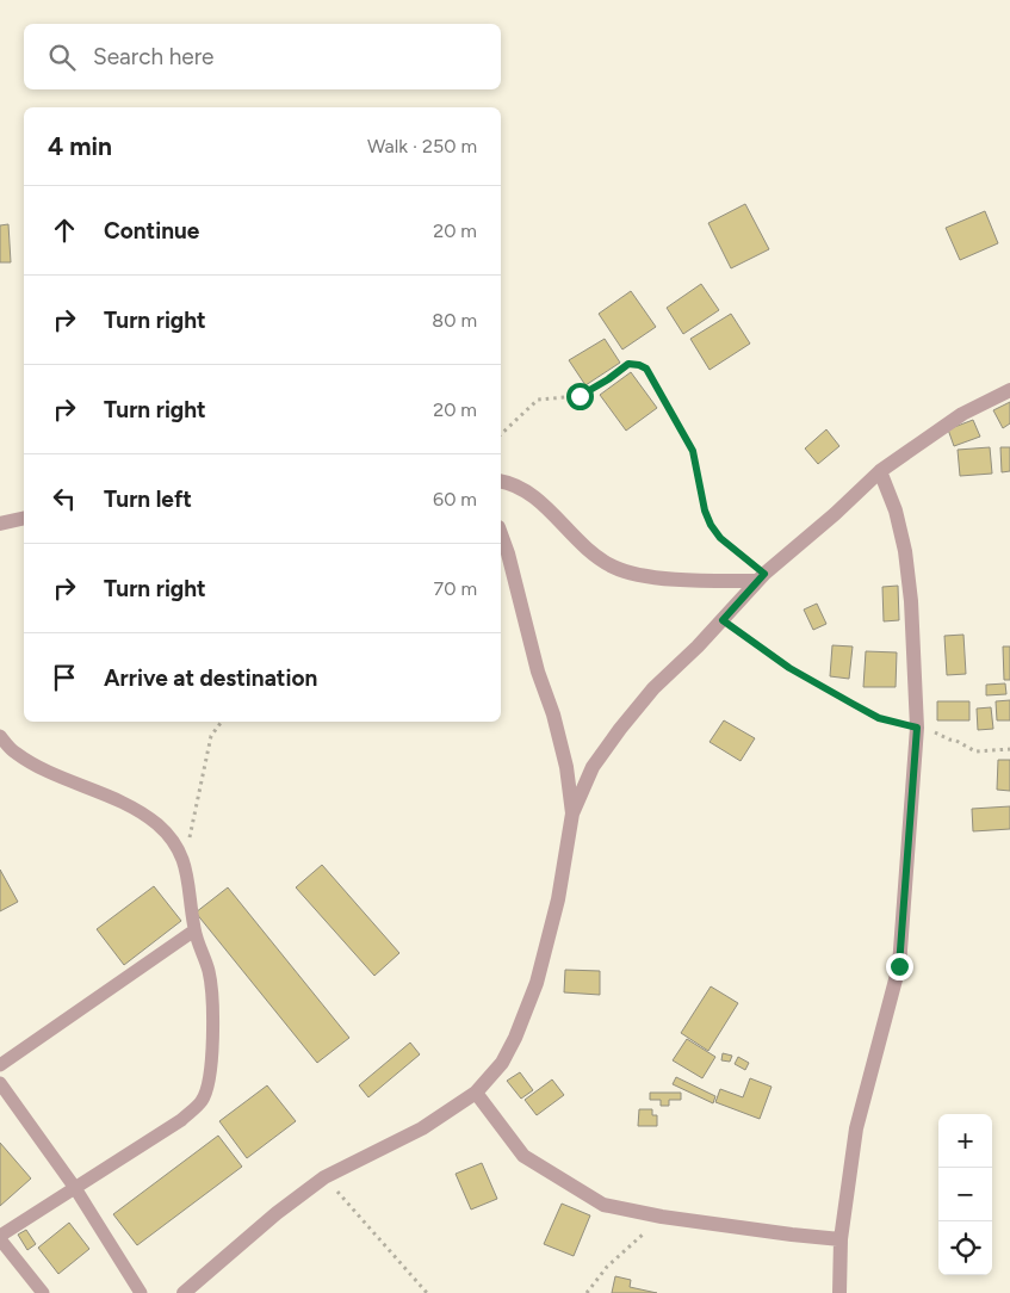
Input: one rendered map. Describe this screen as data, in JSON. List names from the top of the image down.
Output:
{
  "page": {
    "search": "Search here",
    "heading": ["4 min", "Walk · 250 m"],
    "list": [
      ["Continue", "20 m"],
      ["Turn right", "80 m"],
      ["Turn right", "20 m"],
      ["Turn left", "60 m"],
      ["Turn right", "70 m"],
      "Arrive at destination"
    ],
    "map_buttons": ["+", "−"]
  }
}
